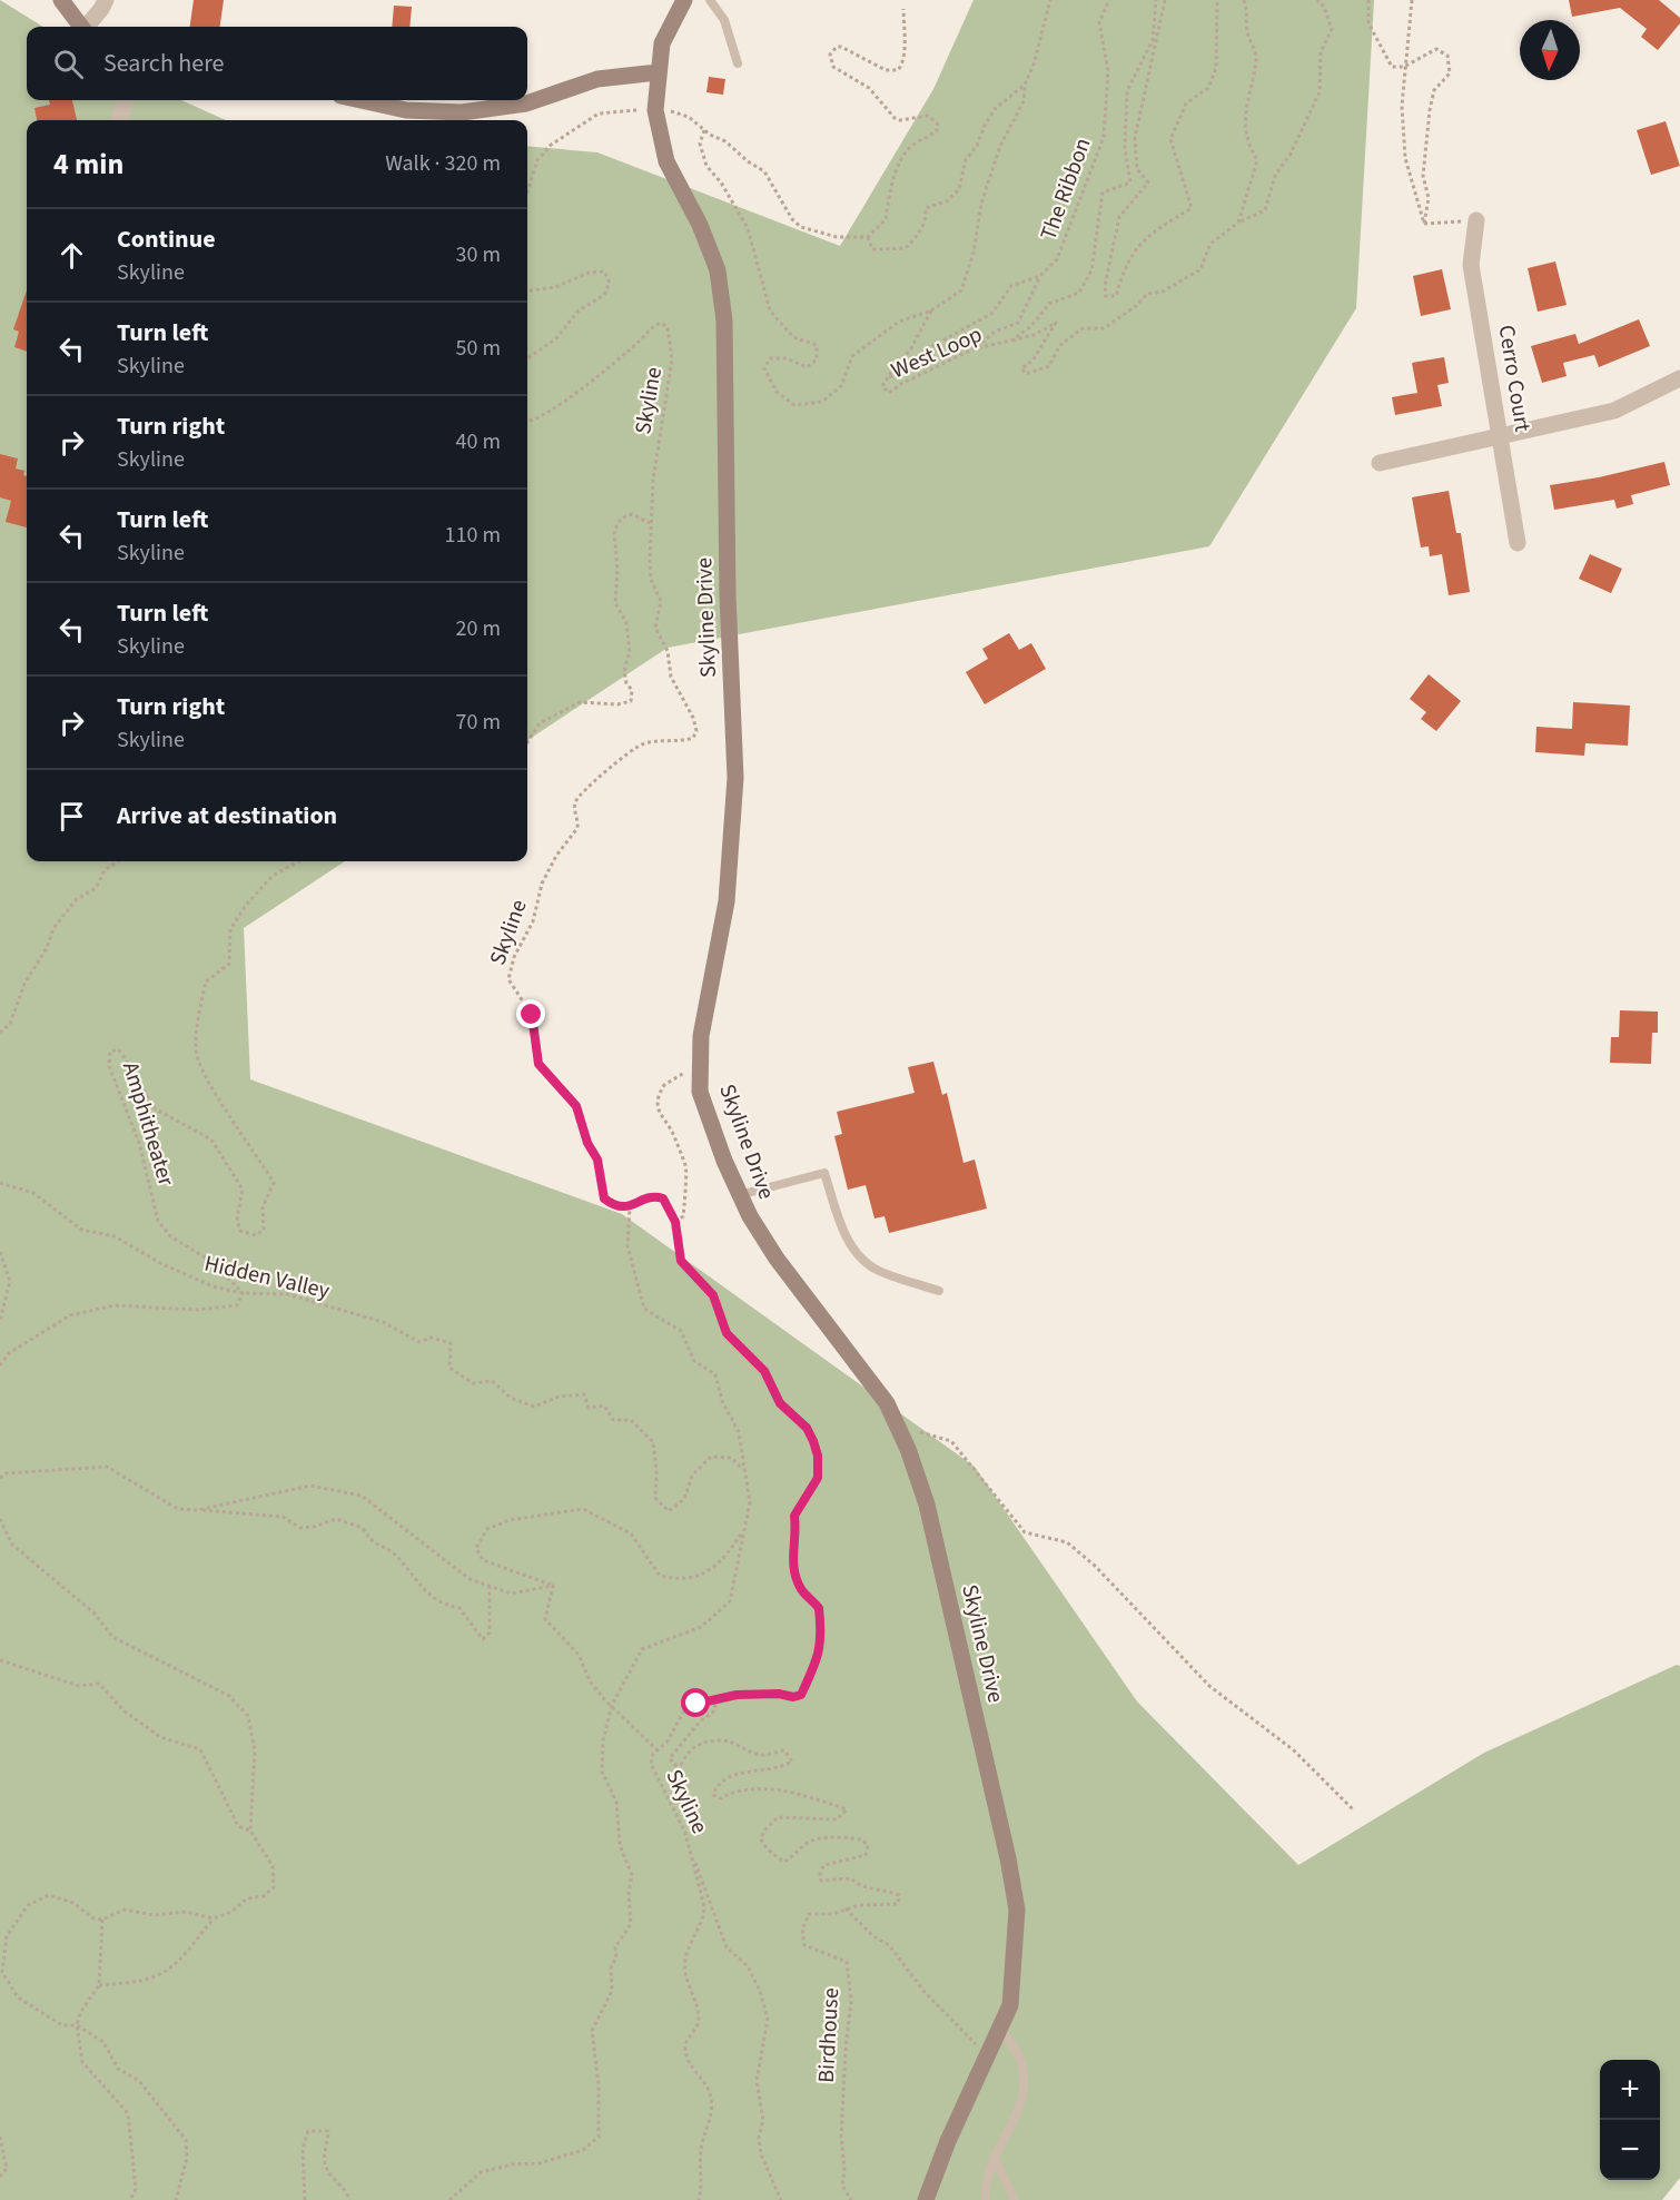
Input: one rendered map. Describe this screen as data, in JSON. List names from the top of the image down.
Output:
{
  "streets": {
    "street": ["Cerro Court", "Skyline Drive"],
    "path": [
      "The Ribbon",
      "West Loop",
      "Skyline",
      "Amphitheater",
      "Hidden Valley",
      "Birdhouse"
    ]
  },
  "crossings": [
    ["The Ribbon", "West Loop"],
    ["Skyline", "Birdhouse"],
    ["Amphitheater", "Hidden Valley"]
  ],
  "north": "bottom",
  "page": {
    "search": "Search here",
    "heading": ["4 min", "Walk · 320 m"],
    "list": [
      ["Continue", "Skyline", "30 m"],
      ["Turn left", "Skyline", "50 m"],
      ["Turn right", "Skyline", "40 m"],
      ["Turn left", "Skyline", "110 m"],
      ["Turn left", "Skyline", "20 m"],
      ["Turn right", "Skyline", "70 m"],
      "Arrive at destination"
    ],
    "map_buttons": ["+", "−"]
  }
}
